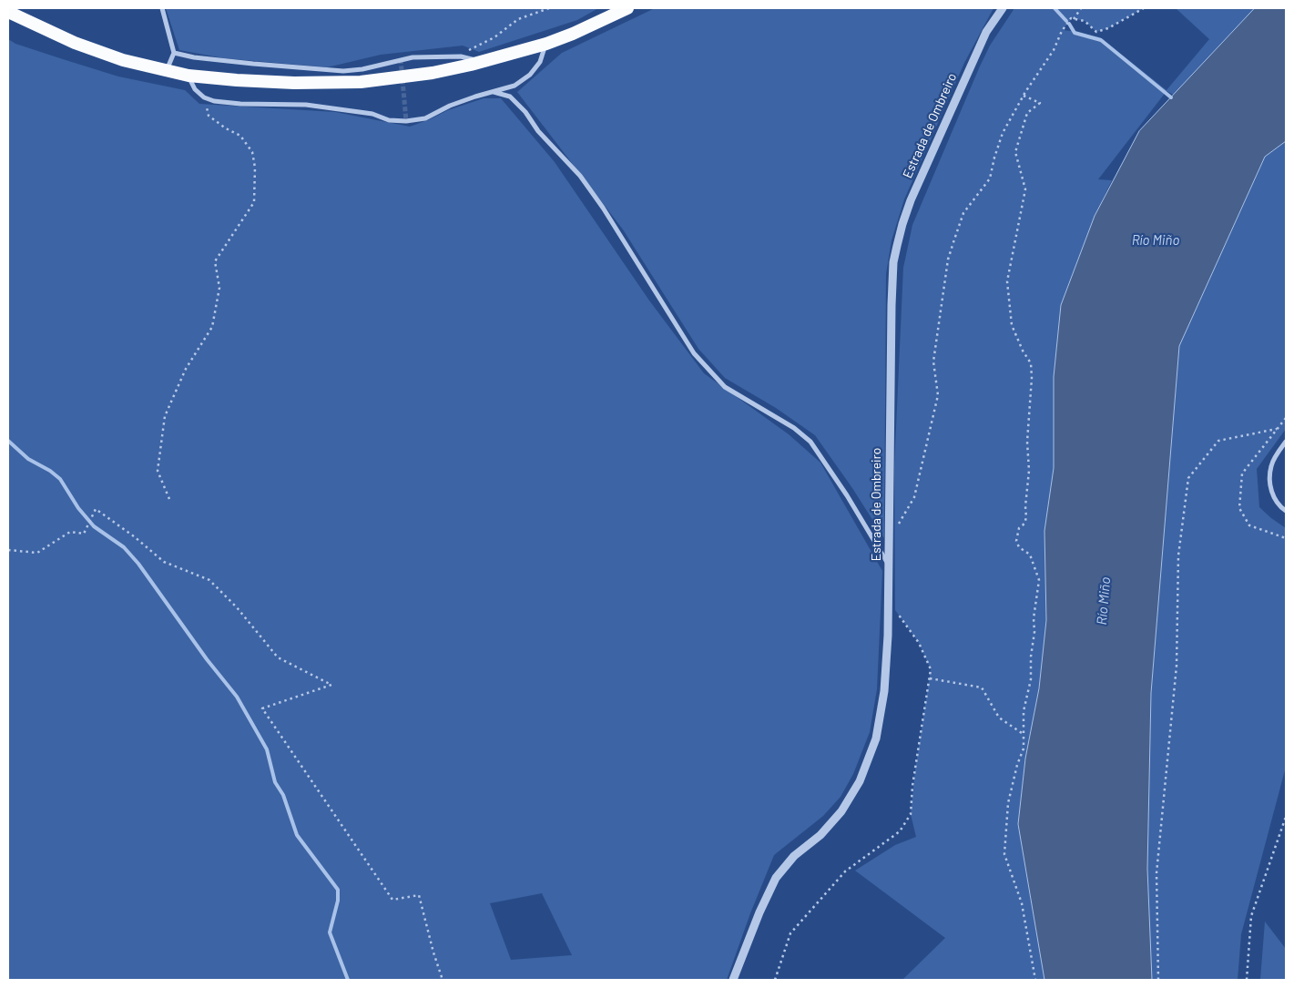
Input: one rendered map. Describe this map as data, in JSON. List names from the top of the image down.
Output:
{
  "streets": {
    "street": ["Estrada de Ombreiro"]
  },
  "water": ["Río Miño"]
}
